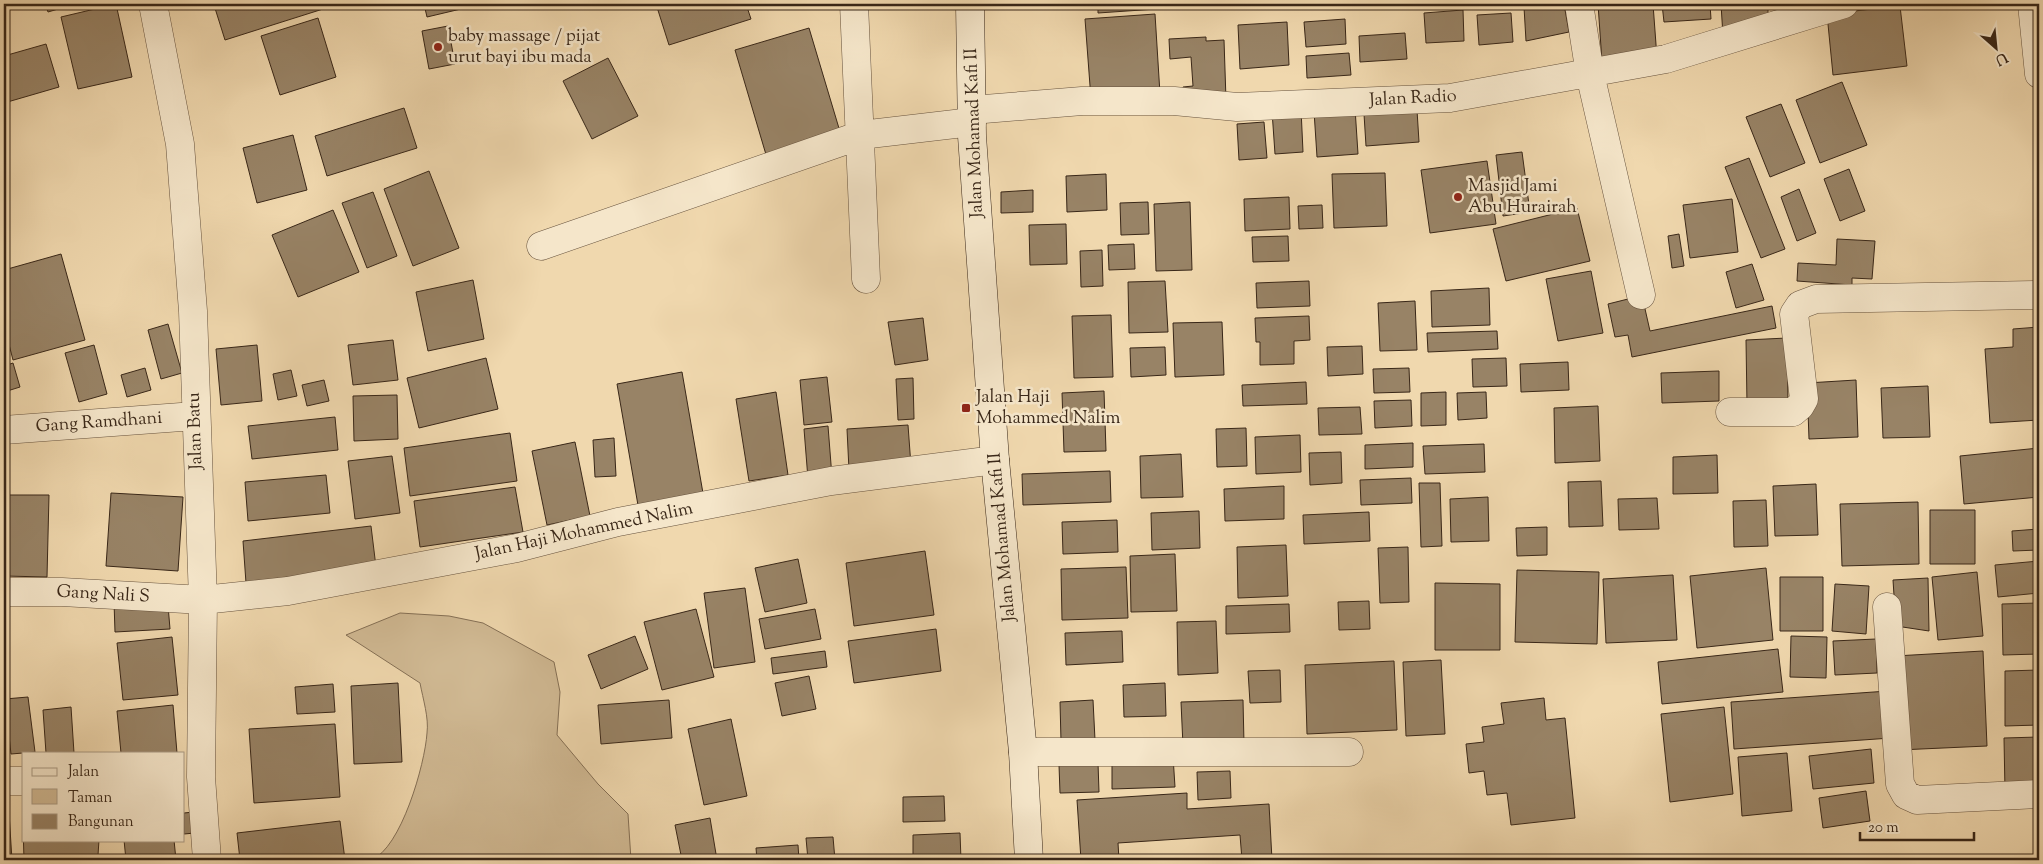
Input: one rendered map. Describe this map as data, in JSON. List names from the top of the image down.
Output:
{
  "streets": {
    "street": [
      "Jalan Radio",
      "Jalan Mohamad Kafi II",
      "Gang Ramdhani",
      "Jalan Batu",
      "Jalan Haji Mohammed Nalim",
      "Gang Nali S"
    ]
  },
  "crossings": [
    ["Jalan Radio", "Jalan Mohamad Kafi II"],
    ["Jalan Mohamad Kafi II", "Jalan Haji Mohammed Nalim"],
    ["Gang Ramdhani", "Jalan Batu"],
    ["Jalan Batu", "Jalan Haji Mohammed Nalim"],
    ["Jalan Batu", "Gang Nali S"],
    ["Jalan Haji Mohammed Nalim", "Gang Nali S"]
  ],
  "places": {
    "other": ["baby massage / pijat urut bayi ibu mada", "Masjid Jami Abu Hurairah"],
    "transit": ["Jalan Haji Mohammed Nalim"]
  },
  "legend": ["Jalan", "Taman", "Bangunan"],
  "scale_bar": "20 m",
  "north": "bottom right"
}
